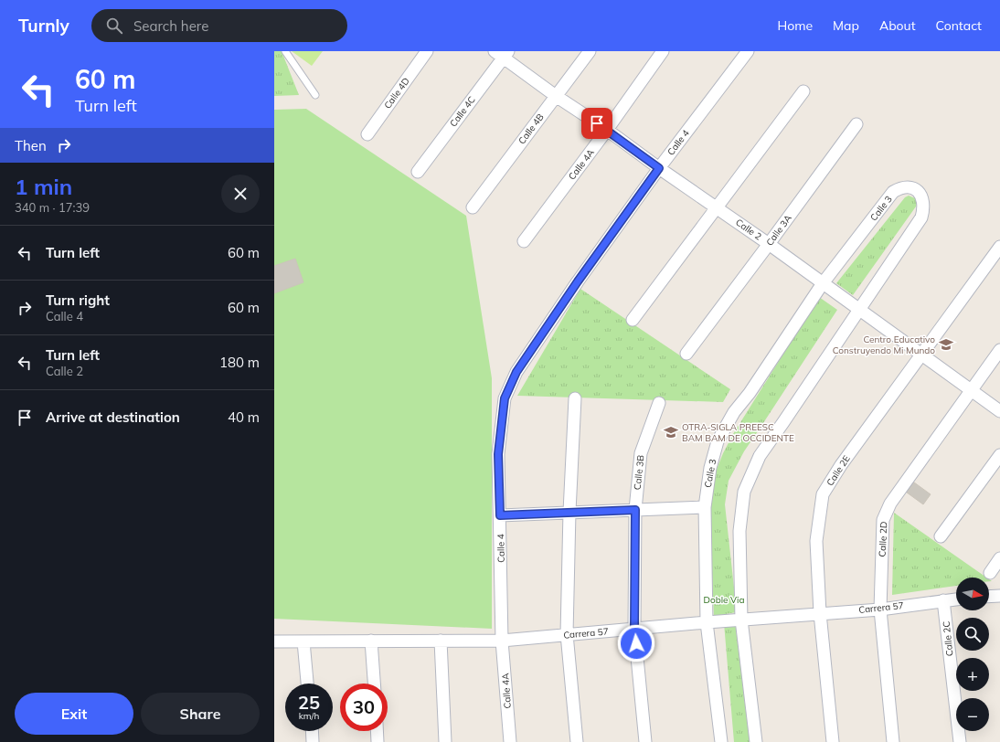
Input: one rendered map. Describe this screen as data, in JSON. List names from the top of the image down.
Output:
{
  "streets": {
    "street": [
      "Calle 4D",
      "Calle 4C",
      "Calle 4B",
      "Calle 4",
      "Calle 4A",
      "Calle 3",
      "Calle 2",
      "Calle 3A",
      "Calle 2E",
      "Calle 3B",
      "Calle 2D",
      "Carrera 57",
      "Calle 2C"
    ]
  },
  "crossings": [
    ["Calle 4C", "Calle 2"],
    ["Calle 4B", "Calle 2"],
    ["Calle 4", "Calle 4A"],
    ["Calle 4", "Calle 2"],
    ["Calle 4", "Carrera 57"],
    ["Calle 4A", "Calle 2"],
    ["Calle 4A", "Carrera 57"],
    ["Calle 3", "Calle 2"],
    ["Calle 3", "Carrera 57"],
    ["Calle 2", "Calle 3A"],
    ["Calle 2", "Calle 2E"],
    ["Calle 2", "Calle 2D"],
    ["Calle 2E", "Carrera 57"],
    ["Calle 3B", "Carrera 57"],
    ["Calle 2D", "Carrera 57"],
    ["Carrera 57", "Calle 2C"]
  ],
  "parks": ["Doble Via"],
  "places": {
    "school or university": ["Centro Educativo Construyendo Mi Mundo", "OTRA-SIGLA PREESC BAM BAM DE OCCIDENTE"]
  },
  "north": "right",
  "page": {
    "header": "Turnly",
    "search": "Search here",
    "nav": [
      "Home",
      "Map",
      "About",
      "Contact"
    ],
    "turn": ["60 m", "Turn left"],
    "then": "Then",
    "heading": ["1 min", "340 m · 17:39"],
    "list": [
      {
        "name": "Turn left",
        "value": "60 m"
      },
      {
        "name": "Turn right",
        "note": "Calle 4",
        "value": "60 m"
      },
      {
        "name": "Turn left",
        "note": "Calle 2",
        "value": "180 m"
      },
      {
        "name": "Arrive at destination",
        "value": "40 m"
      }
    ],
    "map_buttons": ["+", "−"],
    "speed": "25 km/h",
    "limit": "30",
    "buttons": ["Exit", "Share"]
  }
}
